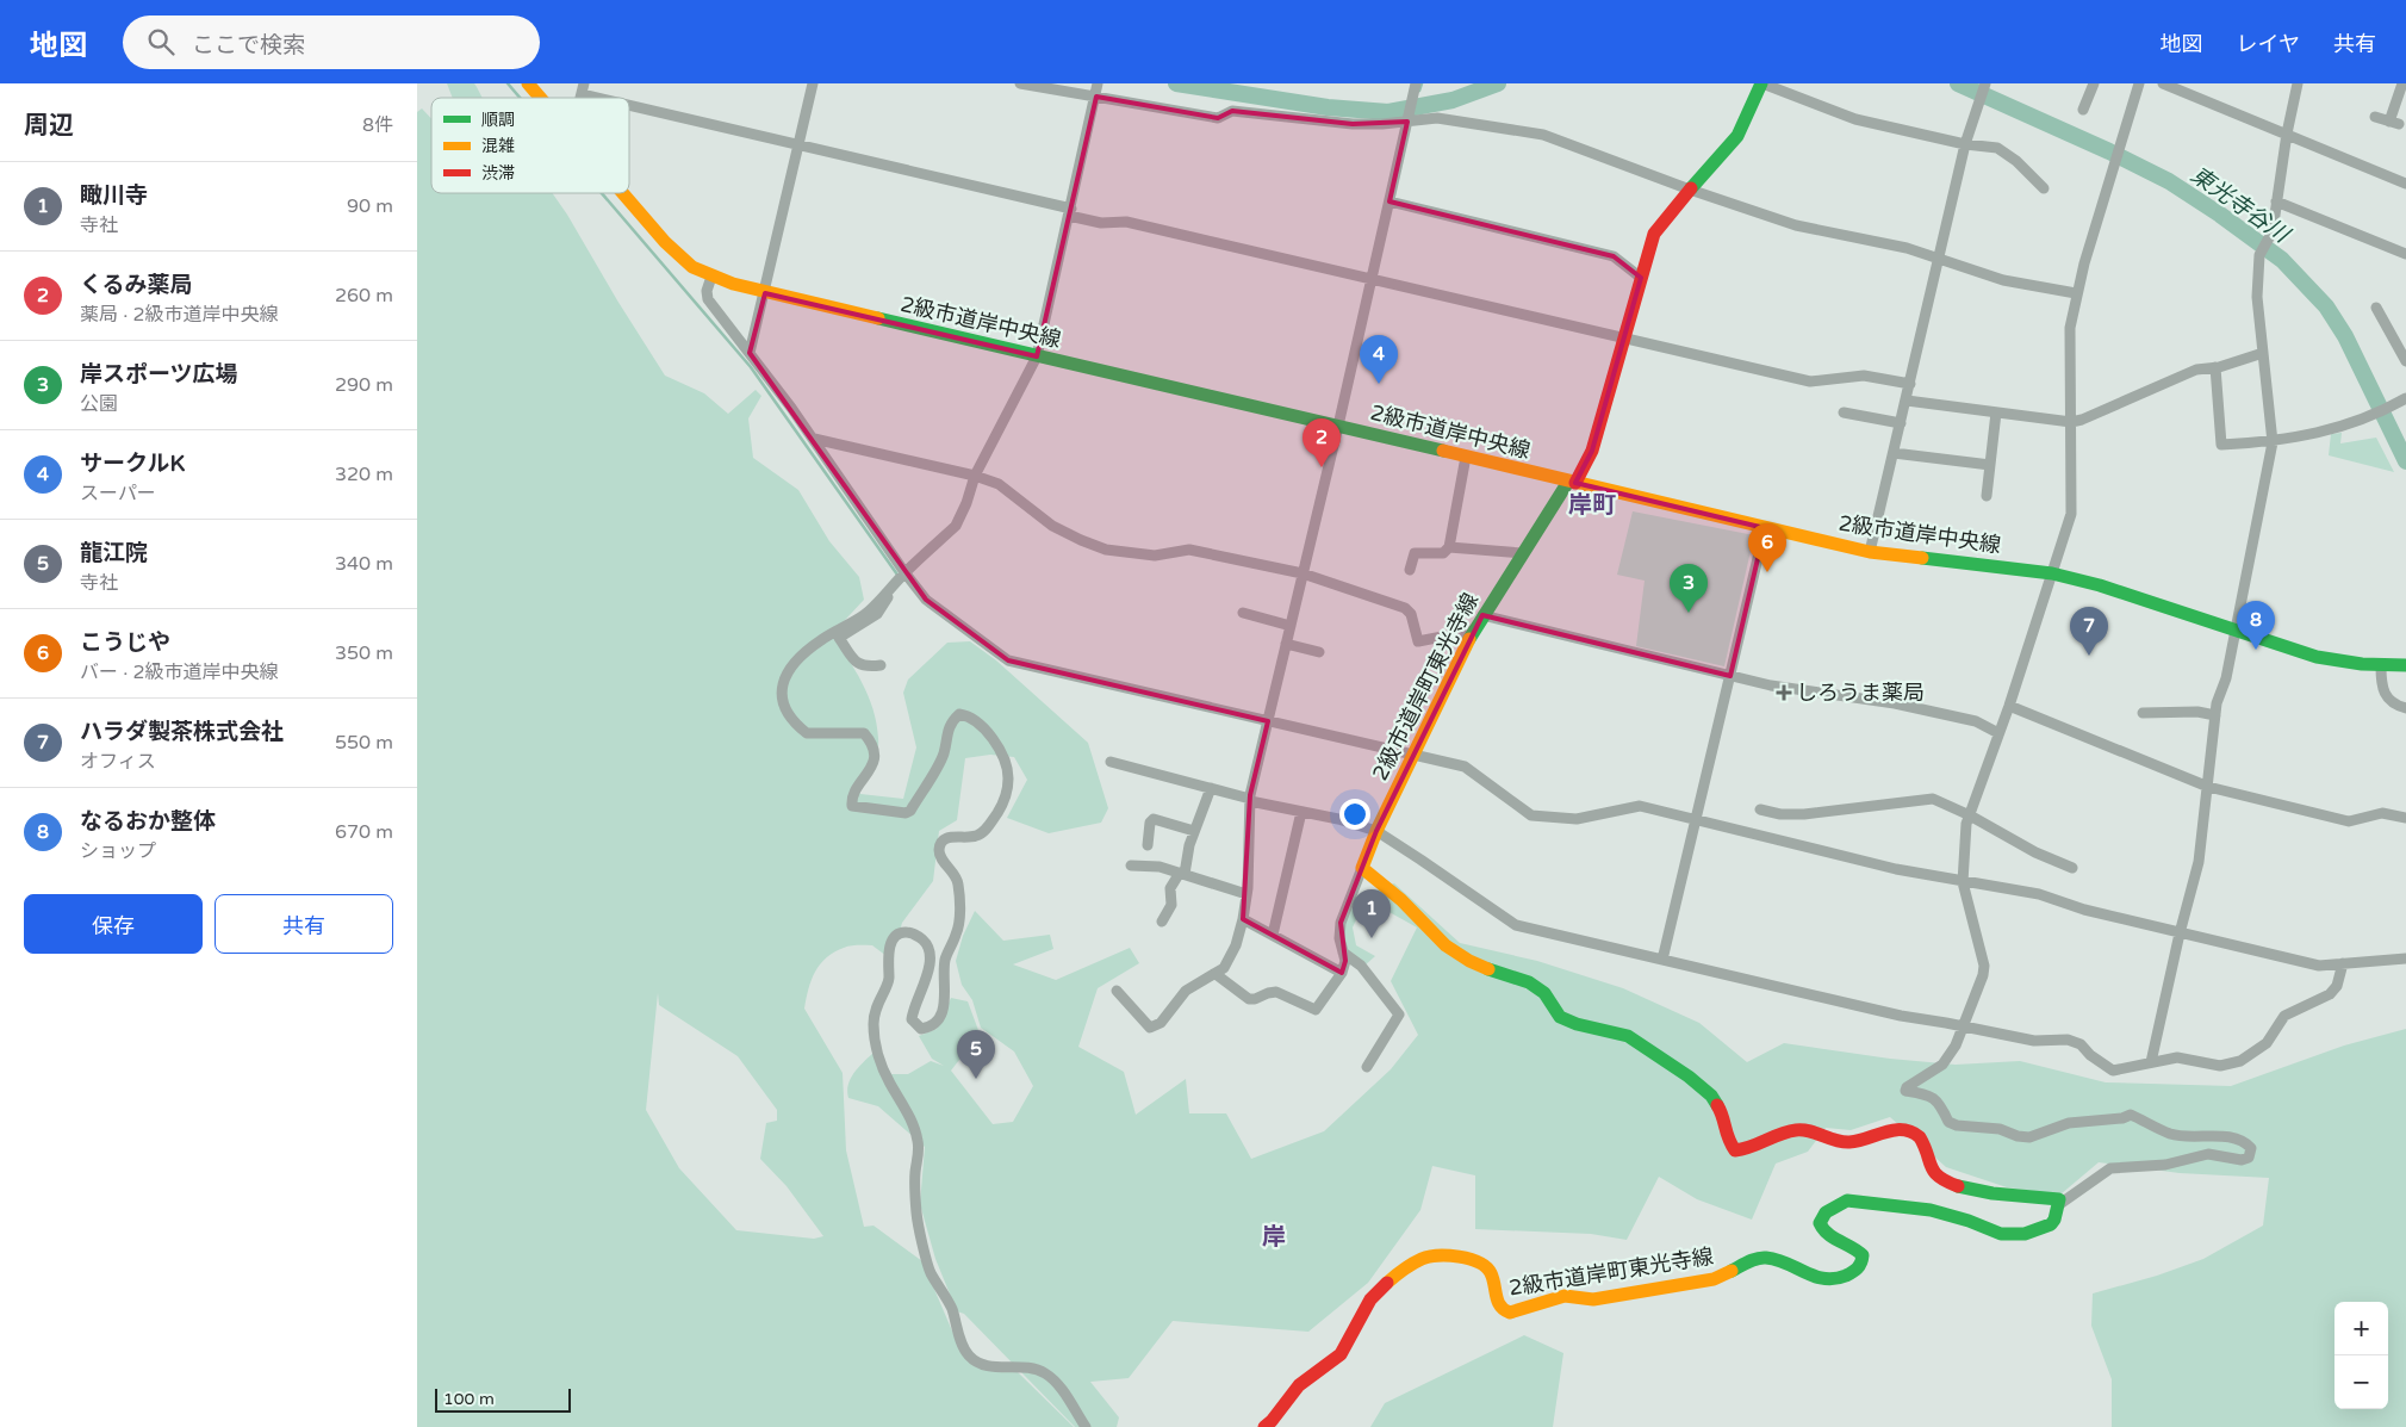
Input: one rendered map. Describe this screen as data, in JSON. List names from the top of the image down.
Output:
{
  "streets": {
    "street": ["2級市道岸中央線", "2級市道岸町東光寺線"]
  },
  "crossings": [
    ["2級市道岸中央線", "2級市道岸町東光寺線"]
  ],
  "districts": ["岸町", "岸"],
  "water": ["東光寺谷川"],
  "places": {
    "health": ["しろうま薬局"]
  },
  "legend": ["順調", "混雑", "渋滞"],
  "scale_bar": "100 m",
  "page": {
    "header": "地図",
    "search": "ここで検索",
    "nav": ["地図", "レイヤ", "共有"],
    "heading": ["周辺", "8件"],
    "list": [
      {
        "mark": "1",
        "name": "瞰川寺",
        "note": "寺社",
        "value": "90 m"
      },
      {
        "mark": "2",
        "name": "くるみ薬局",
        "note": "薬局 · 2級市道岸中央線",
        "value": "260 m"
      },
      {
        "mark": "3",
        "name": "岸スポーツ広場",
        "note": "公園",
        "value": "290 m"
      },
      {
        "mark": "4",
        "name": "サークルK",
        "note": "スーパー",
        "value": "320 m"
      },
      {
        "mark": "5",
        "name": "龍江院",
        "note": "寺社",
        "value": "340 m"
      },
      {
        "mark": "6",
        "name": "こうじや",
        "note": "バー · 2級市道岸中央線",
        "value": "350 m"
      },
      {
        "mark": "7",
        "name": "ハラダ製茶株式会社",
        "note": "オフィス",
        "value": "550 m"
      },
      {
        "mark": "8",
        "name": "なるおか整体",
        "note": "ショップ",
        "value": "670 m"
      }
    ],
    "pins": [
      "4",
      "2",
      "6",
      "3",
      "8",
      "7",
      "1",
      "5"
    ],
    "buttons": ["保存", "共有"],
    "map_buttons": ["+", "−"],
    "scale": "100 m"
  }
}
